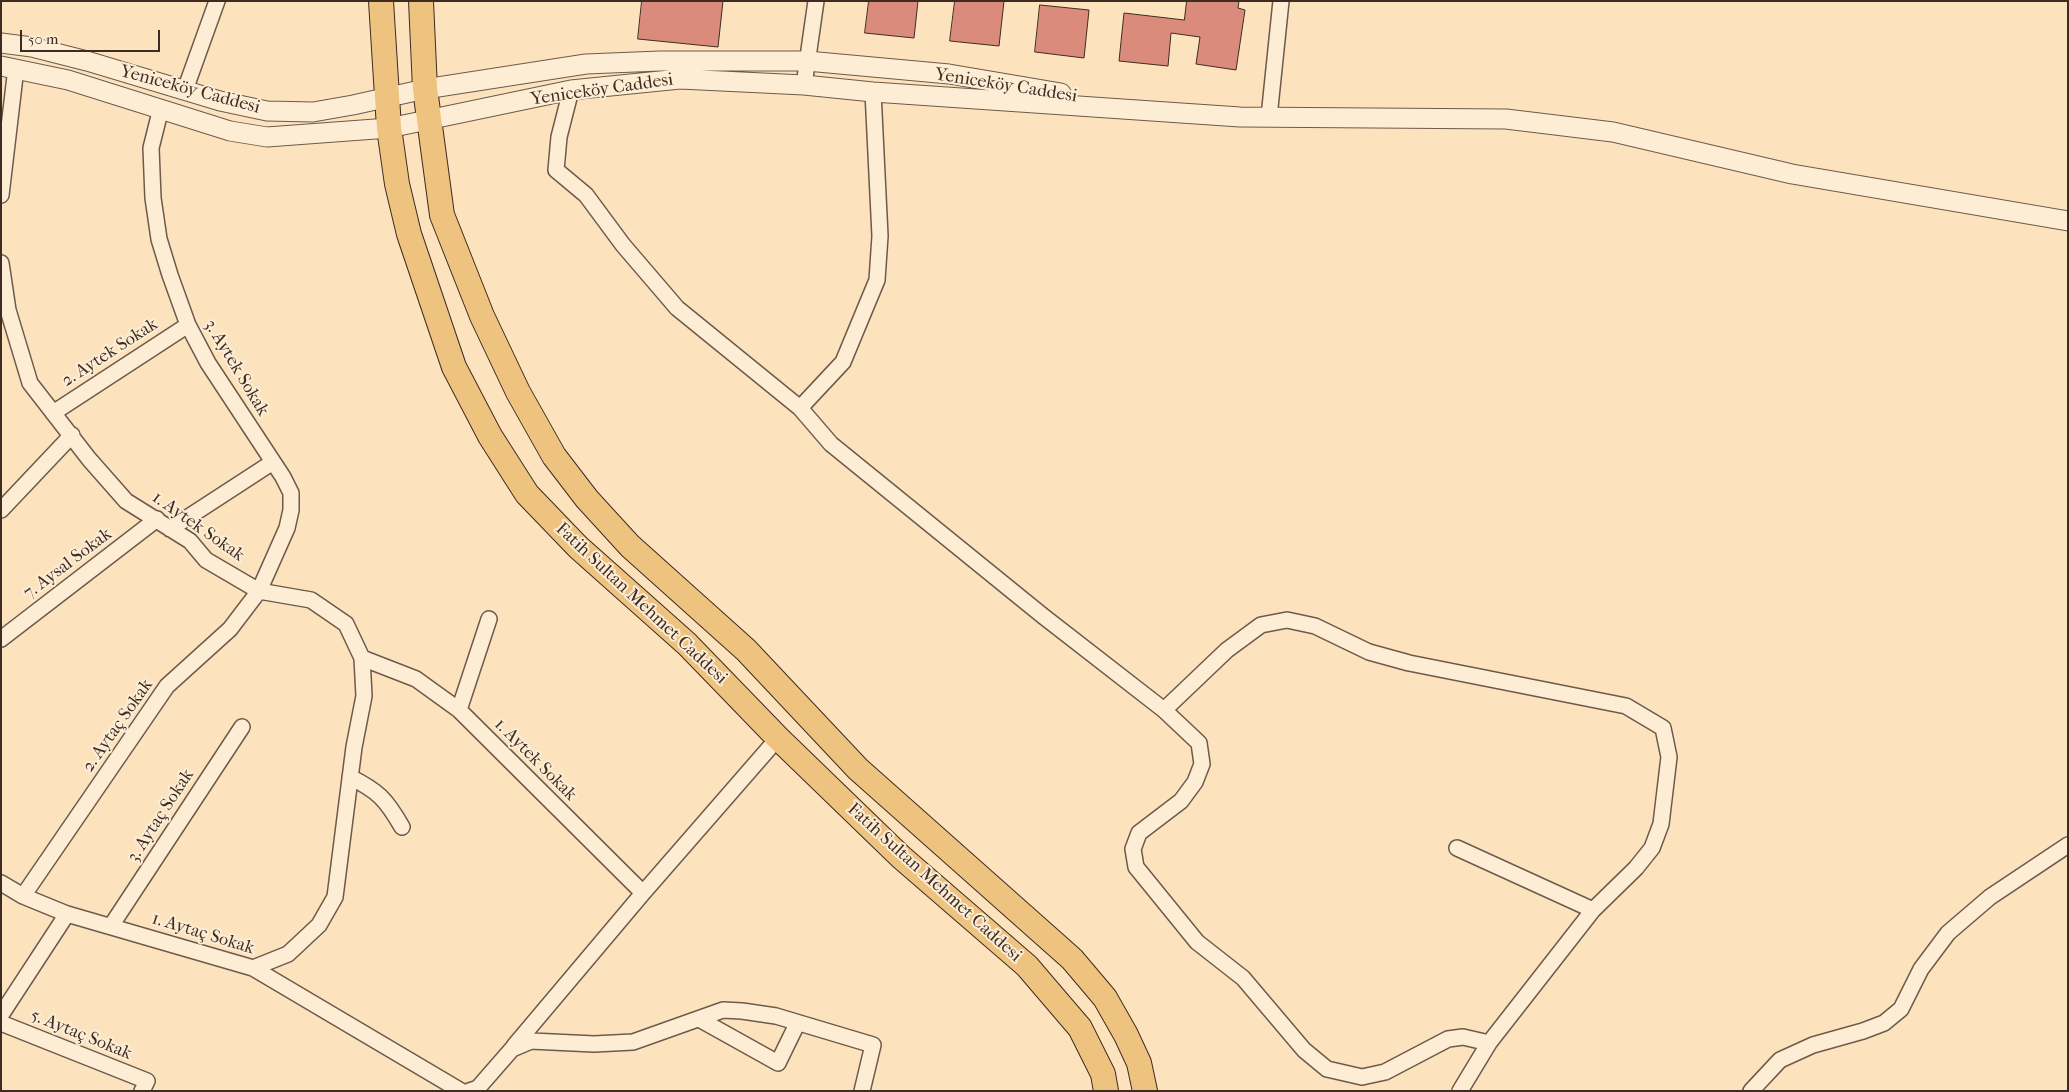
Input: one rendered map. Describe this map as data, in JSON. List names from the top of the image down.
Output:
{
  "streets": {
    "main road": ["Fatih Sultan Mehmet Caddesi"],
    "street": [
      "Yeniceköy Caddesi",
      "2. Aytek Sokak",
      "3. Aytek Sokak",
      "1. Aytek Sokak",
      "7. Aysal Sokak",
      "2. Aytaç Sokak",
      "3. Aytaç Sokak",
      "1. Aytaç Sokak",
      "5. Aytaç Sokak"
    ]
  },
  "crossings": [
    ["Yeniceköy Caddesi", "3. Aytek Sokak"],
    ["Yeniceköy Caddesi", "Fatih Sultan Mehmet Caddesi"],
    ["2. Aytek Sokak", "3. Aytek Sokak"],
    ["2. Aytek Sokak", "1. Aytek Sokak"],
    ["3. Aytek Sokak", "2. Aytaç Sokak"],
    ["1. Aytek Sokak", "7. Aysal Sokak"],
    ["1. Aytek Sokak", "2. Aytaç Sokak"],
    ["2. Aytaç Sokak", "1. Aytaç Sokak"],
    ["3. Aytaç Sokak", "1. Aytaç Sokak"]
  ],
  "scale_bar": "50 m"
}
